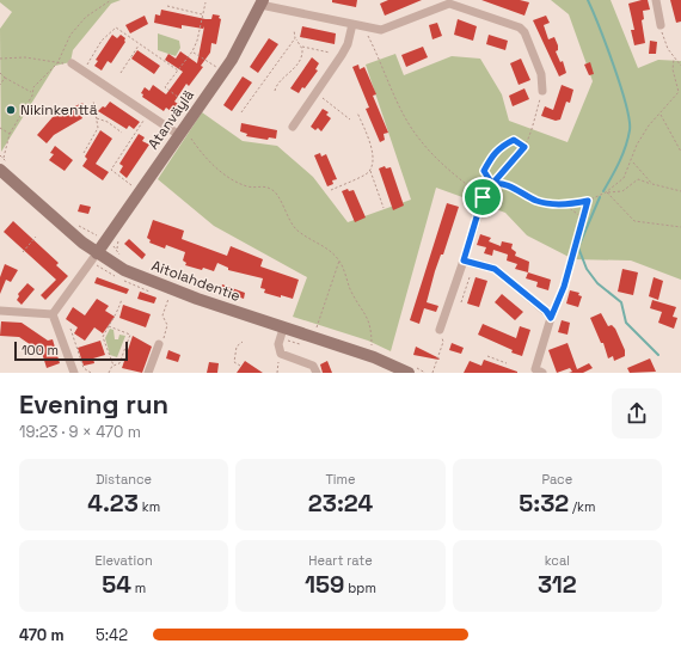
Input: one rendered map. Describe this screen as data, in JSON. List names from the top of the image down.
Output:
{
  "streets": {
    "main road": ["Atanväylä", "Aitolahdentie"]
  },
  "crossings": [
    ["Atanväylä", "Aitolahdentie"]
  ],
  "places": ["Nikinkenttä"],
  "scale_bar": "100 m",
  "page": {
    "scale": "100 m",
    "heading": ["Evening run", "19:23 · 9 × 470 m"],
    "stats": [
      ["Distance", "4.23 km"],
      ["Time", "23:24"],
      ["Pace", "5:32 /km"],
      ["Elevation", "54 m"],
      ["Heart rate", "159 bpm"],
      ["kcal", "312"]
    ],
    "list": [
      {
        "name": "470 m",
        "note": "5:42"
      }
    ]
  }
}
